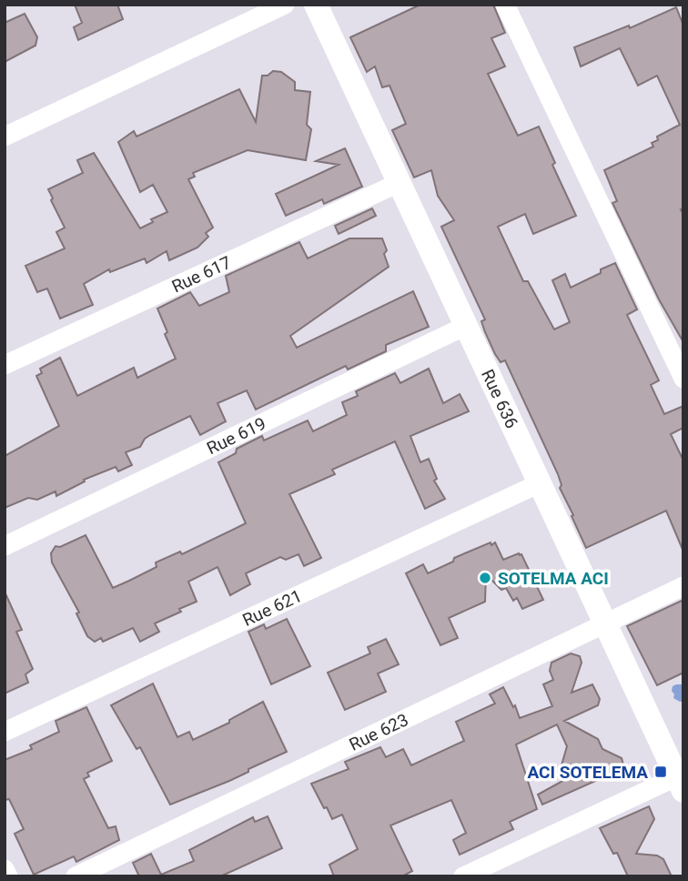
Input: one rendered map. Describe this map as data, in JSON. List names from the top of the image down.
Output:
{
  "streets": {
    "street": [
      "Rue 617",
      "Rue 636",
      "Rue 619",
      "Rue 621",
      "Rue 623"
    ]
  },
  "crossings": [
    ["Rue 617", "Rue 636"],
    ["Rue 636", "Rue 619"],
    ["Rue 636", "Rue 621"],
    ["Rue 636", "Rue 623"]
  ],
  "places": {
    "other": ["SOTELMA ACI"],
    "transit": ["ACI SOTELEMA"]
  }
}
